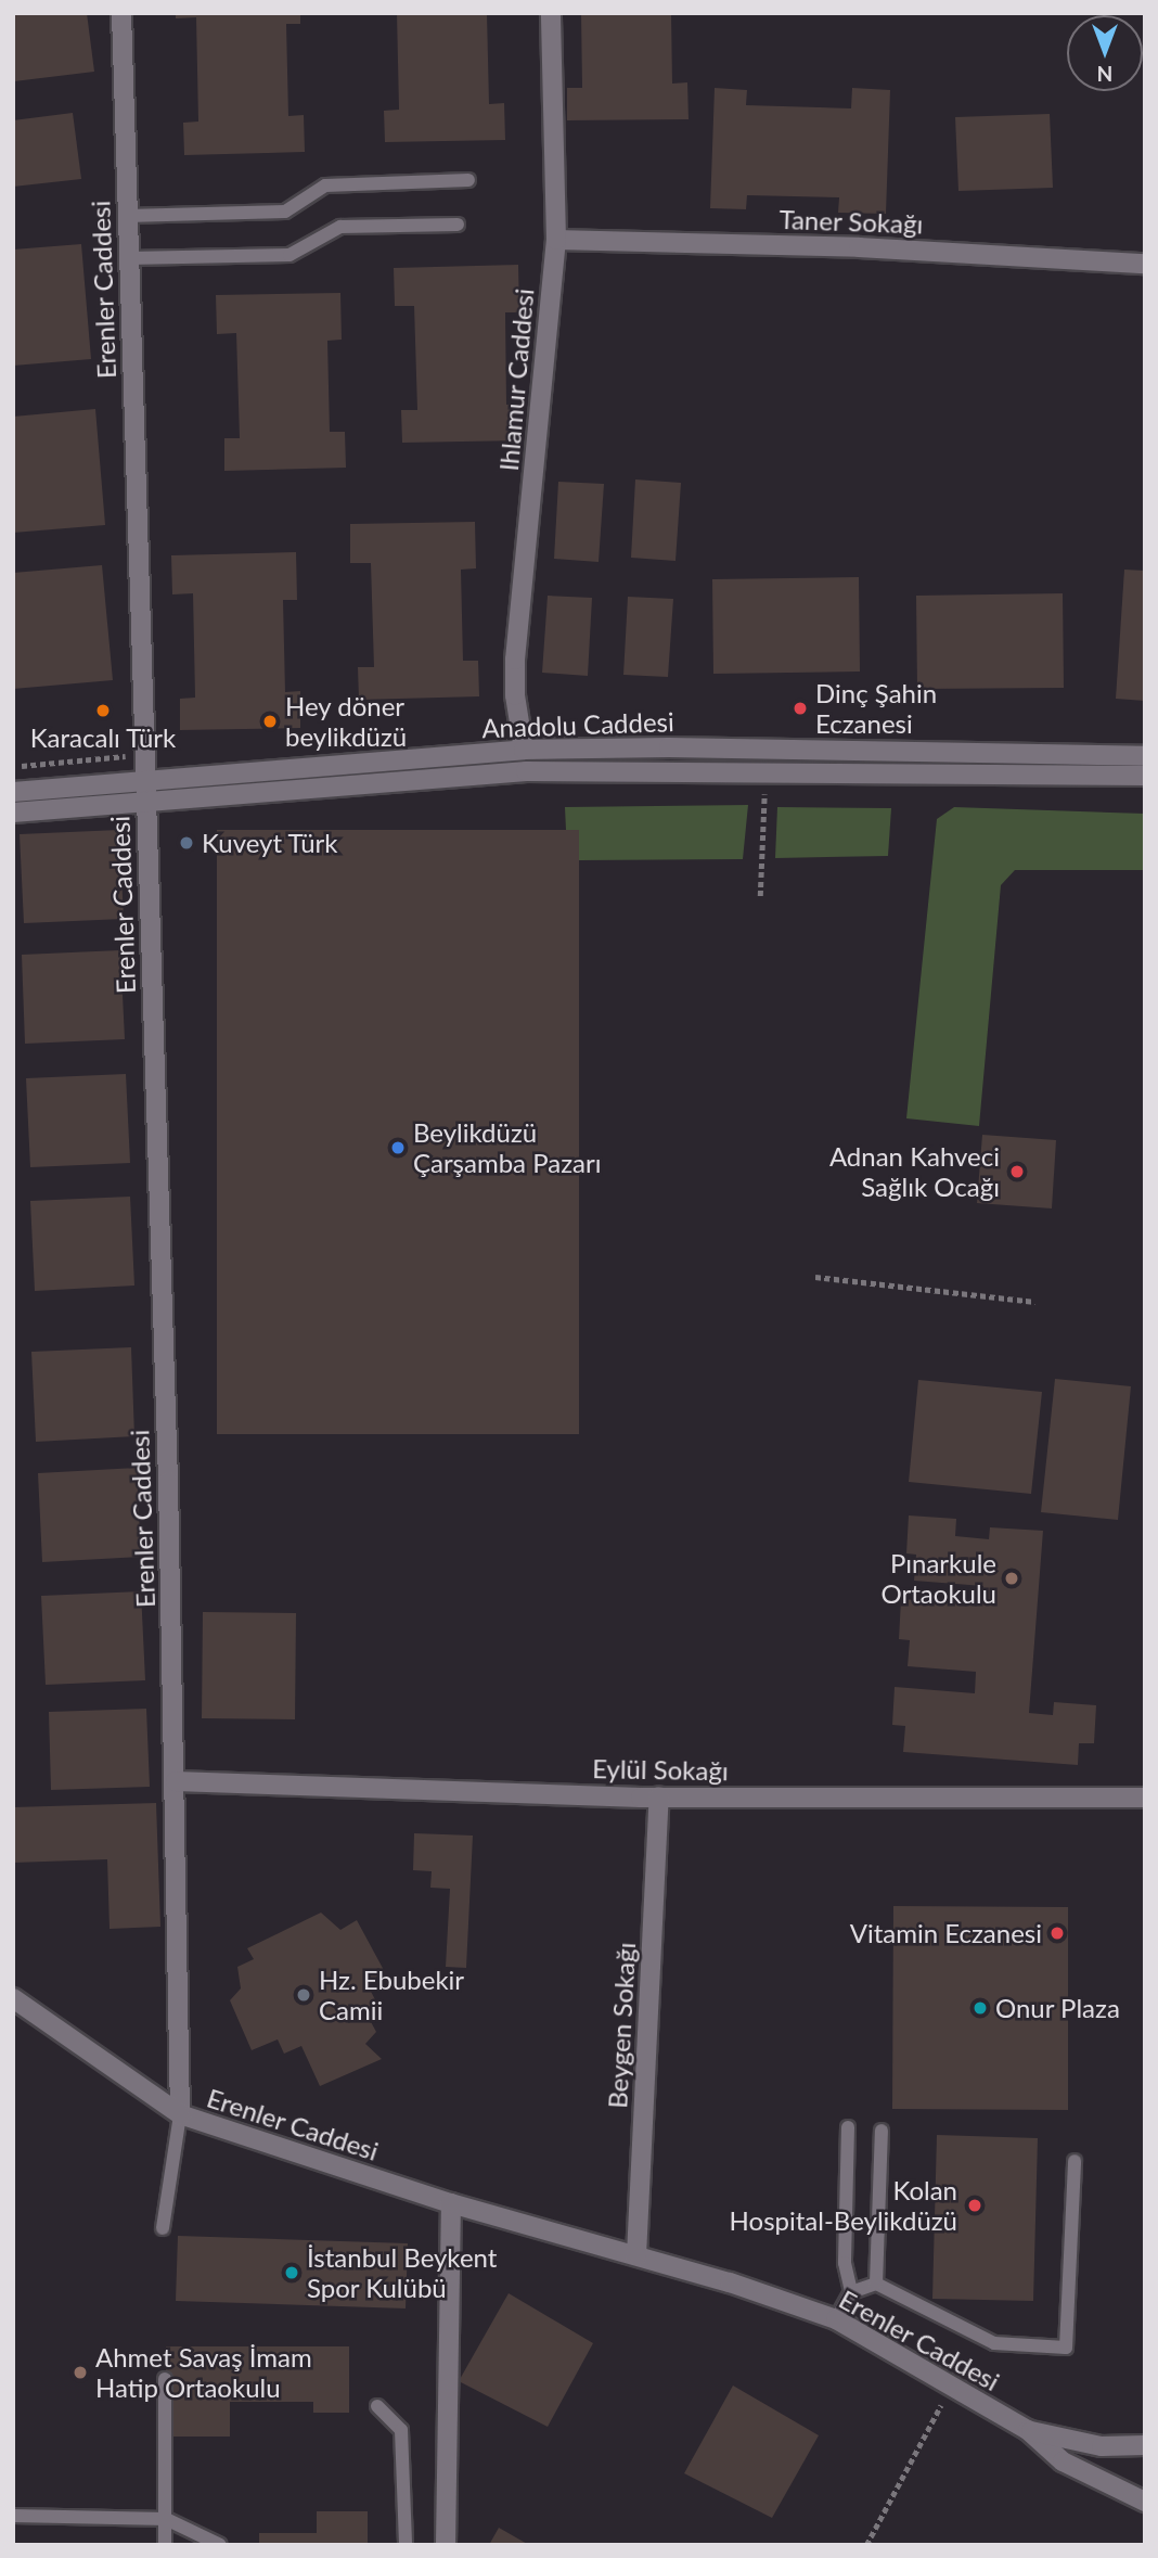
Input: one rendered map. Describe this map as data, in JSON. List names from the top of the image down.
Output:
{
  "streets": {
    "street": [
      "Taner Sokağı",
      "Erenler Caddesi",
      "Ihlamur Caddesi",
      "Anadolu Caddesi",
      "Eylül Sokağı",
      "Beygen Sokağı"
    ]
  },
  "crossings": [
    ["Taner Sokağı", "Ihlamur Caddesi"],
    ["Erenler Caddesi", "Anadolu Caddesi"],
    ["Erenler Caddesi", "Eylül Sokağı"],
    ["Erenler Caddesi", "Beygen Sokağı"],
    ["Ihlamur Caddesi", "Anadolu Caddesi"],
    ["Eylül Sokağı", "Beygen Sokağı"]
  ],
  "places": [
    "Dinç Şahin Eczanesi",
    "Karacalı Türk",
    "Hey döner beylikdüzü",
    "Kuveyt Türk",
    "Beylikdüzü Çarşamba Pazarı",
    "Adnan Kahveci Sağlık Ocağı",
    "Pınarkule Ortaokulu",
    "Vitamin Eczanesi",
    "Hz. Ebubekir Camii",
    "Onur Plaza",
    "Kolan Hospital-Beylikdüzü",
    "İstanbul Beykent Spor Kulübü",
    "Ahmet Savaş İmam Hatip Ortaokulu"
  ],
  "north": "bottom"
}
